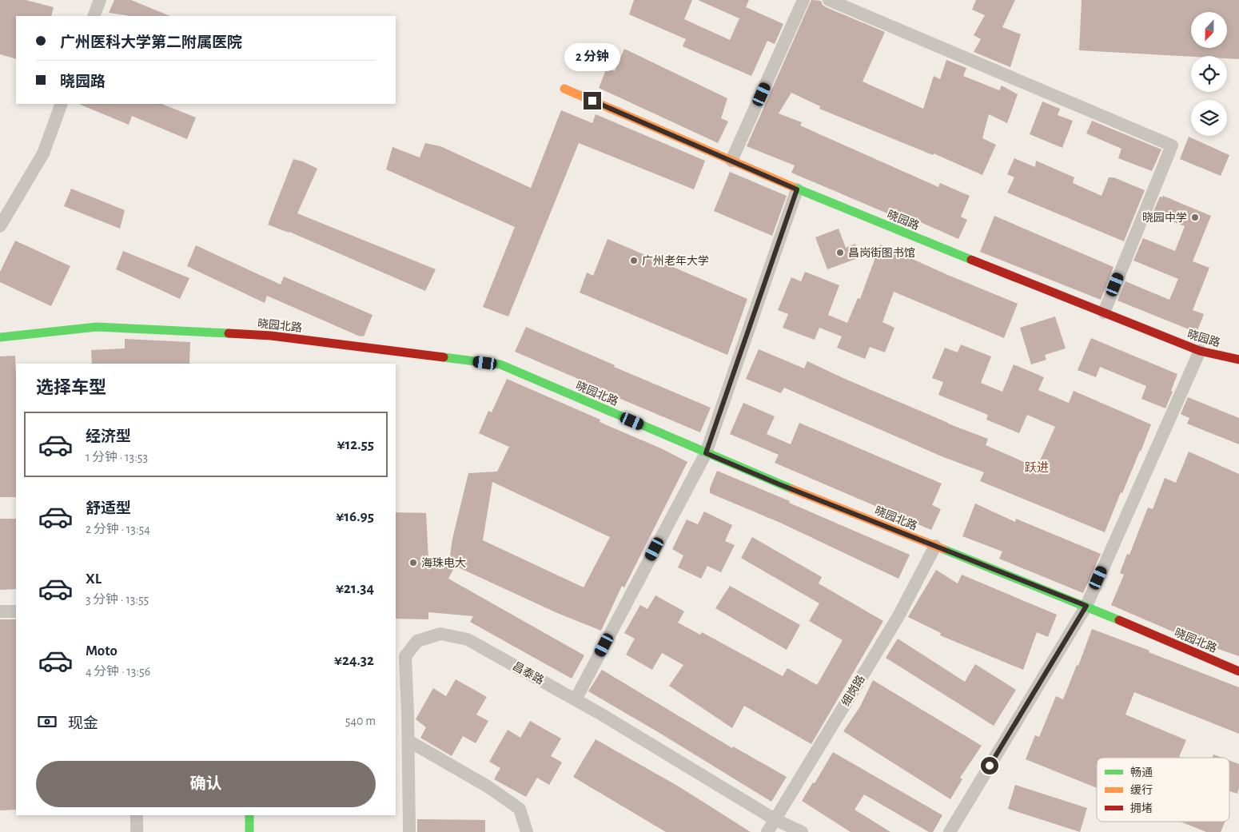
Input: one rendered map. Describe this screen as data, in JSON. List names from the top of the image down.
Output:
{
  "streets": {
    "street": [
      "晓园路",
      "晓园北路",
      "昌泰路",
      "细岗路"
    ]
  },
  "crossings": [
    ["晓园北路", "细岗路"],
    ["昌泰路", "细岗路"]
  ],
  "districts": ["跃进"],
  "places": [
    "晓园中学",
    "昌岗街图书馆",
    "广州老年大学",
    "海珠电大"
  ],
  "legend": ["畅通", "缓行", "拥堵"],
  "north": "bottom",
  "page": {
    "banner": ["广州医科大学第二附属医院", "晓园路"],
    "bubble": "2 分钟",
    "heading": "选择车型",
    "list": [
      {
        "name": "经济型",
        "note": "1 分钟 · 13:53",
        "value": "¥12.55"
      },
      {
        "name": "舒适型",
        "note": "2 分钟 · 13:54",
        "value": "¥16.95"
      },
      {
        "name": "XL",
        "note": "3 分钟 · 13:55",
        "value": "¥21.34"
      },
      {
        "name": "Moto",
        "note": "4 分钟 · 13:56",
        "value": "¥24.32"
      }
    ],
    "pay": ["现金", "540 m"],
    "buttons": "确认"
  }
}
